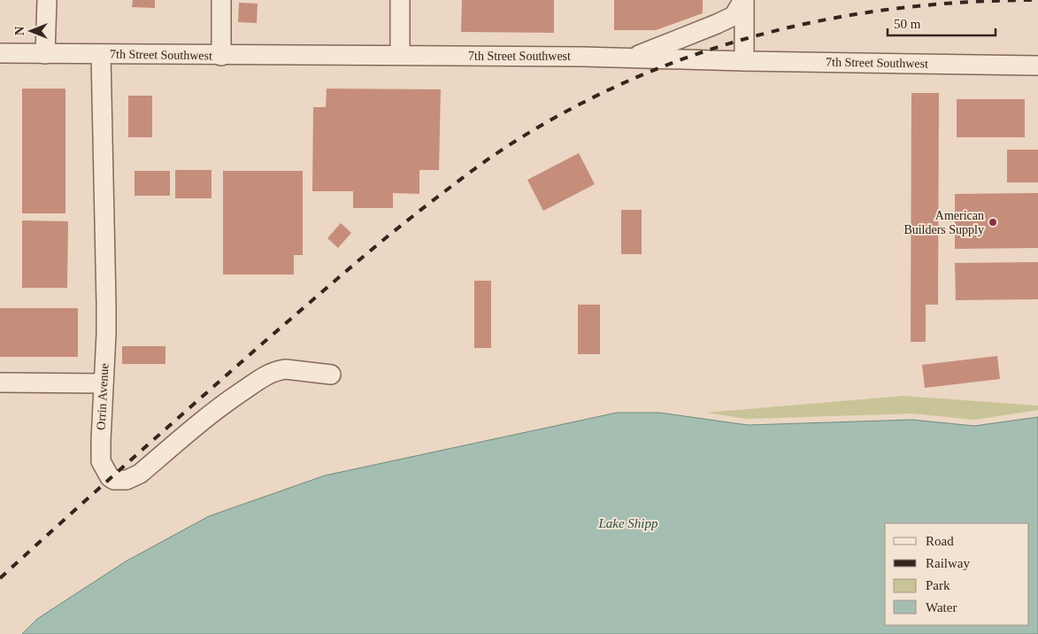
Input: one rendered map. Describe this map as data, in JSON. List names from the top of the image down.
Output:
{
  "streets": {
    "street": ["7th Street Southwest", "Orrin Avenue"]
  },
  "crossings": [
    ["7th Street Southwest", "Orrin Avenue"]
  ],
  "water": ["Lake Shipp"],
  "places": ["American Builders Supply"],
  "legend": [
    "Road",
    "Railway",
    "Park",
    "Water"
  ],
  "scale_bar": "50 m",
  "north": "left"
}
